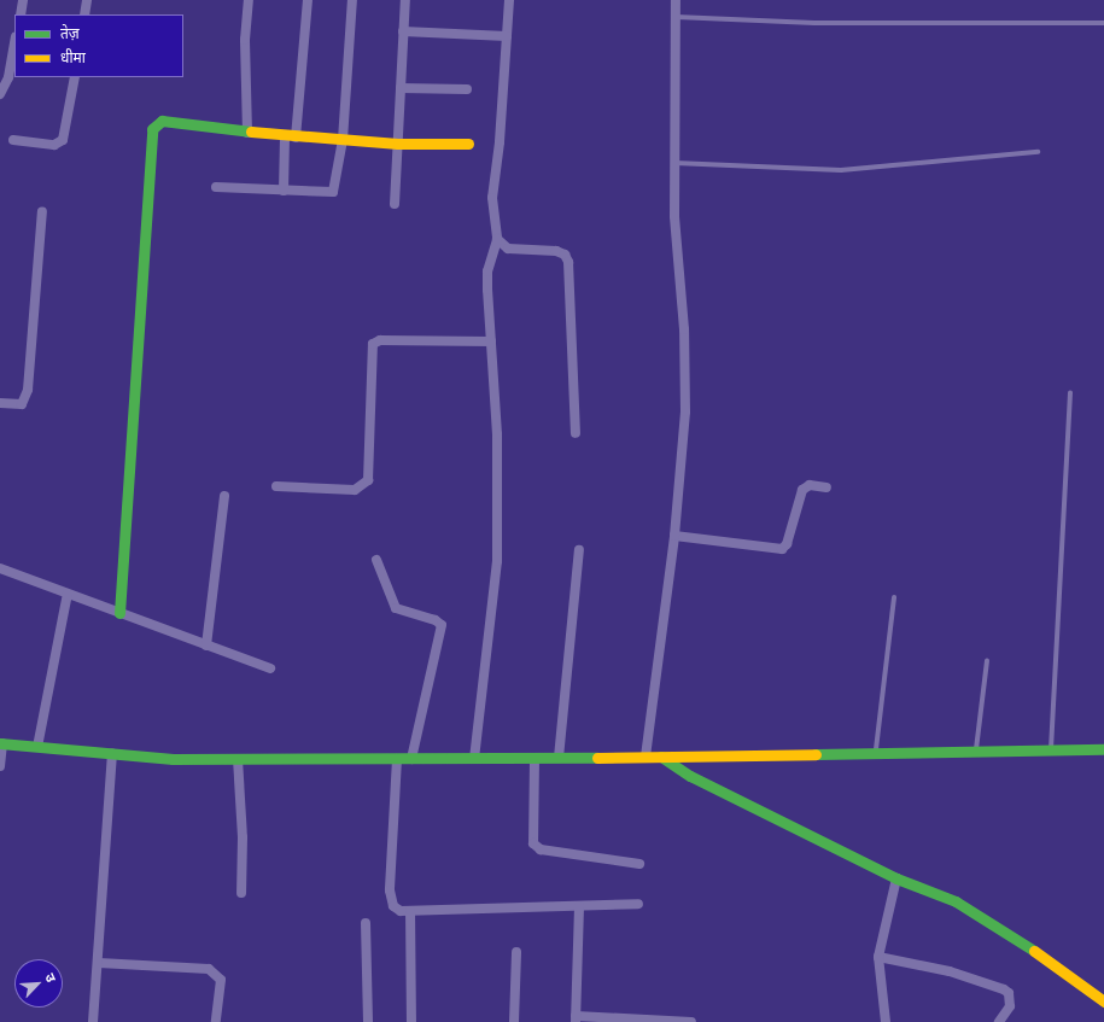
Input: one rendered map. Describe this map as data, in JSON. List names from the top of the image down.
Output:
{
  "legend": ["तेज़", "धीमा"],
  "north": "top right"
}
